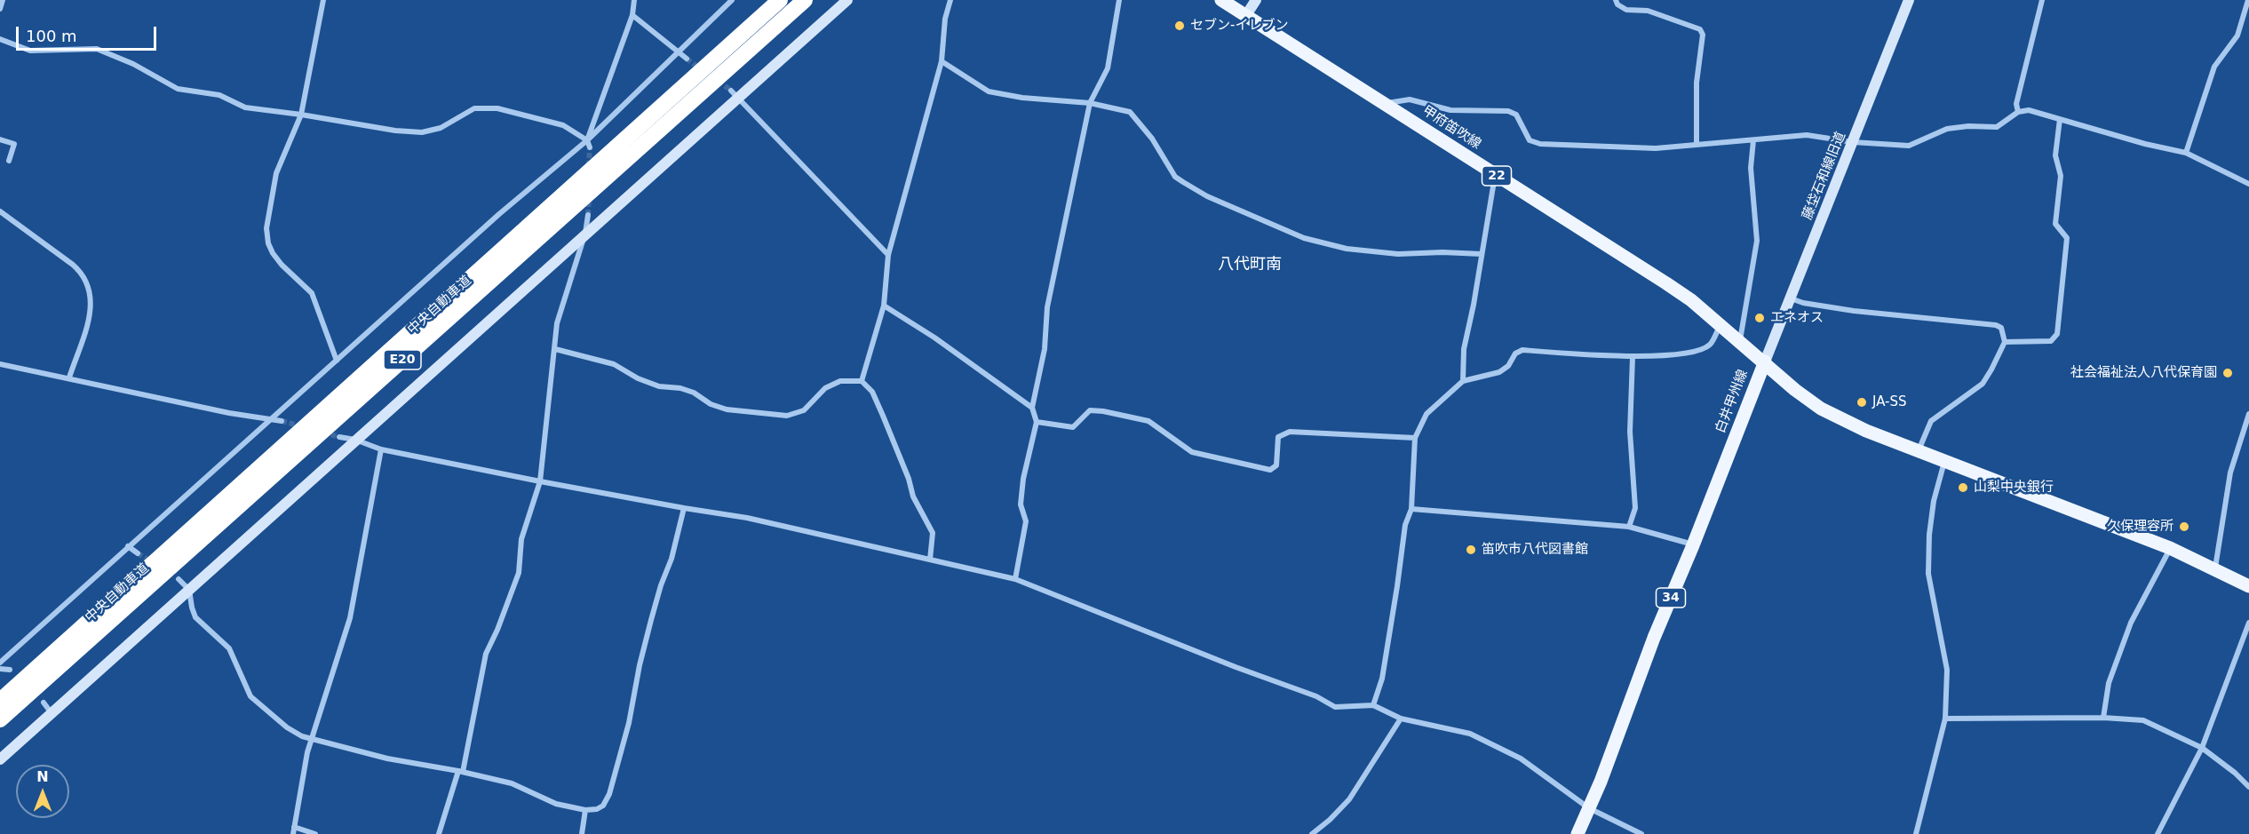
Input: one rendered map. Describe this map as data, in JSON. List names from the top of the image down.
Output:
{
  "streets": {
    "highway": ["中央自動車道", "E20"],
    "main road": [
      "甲府笛吹線",
      "22",
      "白井甲州線",
      "34"
    ],
    "street": ["藤垈石和線旧道"]
  },
  "crossings": [
    ["甲府笛吹線", "藤垈石和線旧道"],
    ["甲府笛吹線", "白井甲州線"],
    ["藤垈石和線旧道", "白井甲州線"]
  ],
  "districts": ["八代町南"],
  "places": [
    "セブン-イレブン",
    "エネオス",
    "社会福祉法人八代保育園",
    "JA-SS",
    "山梨中央銀行",
    "久保理容所",
    "笛吹市八代図書館"
  ],
  "scale_bar": "100 m",
  "north": "top"
}
